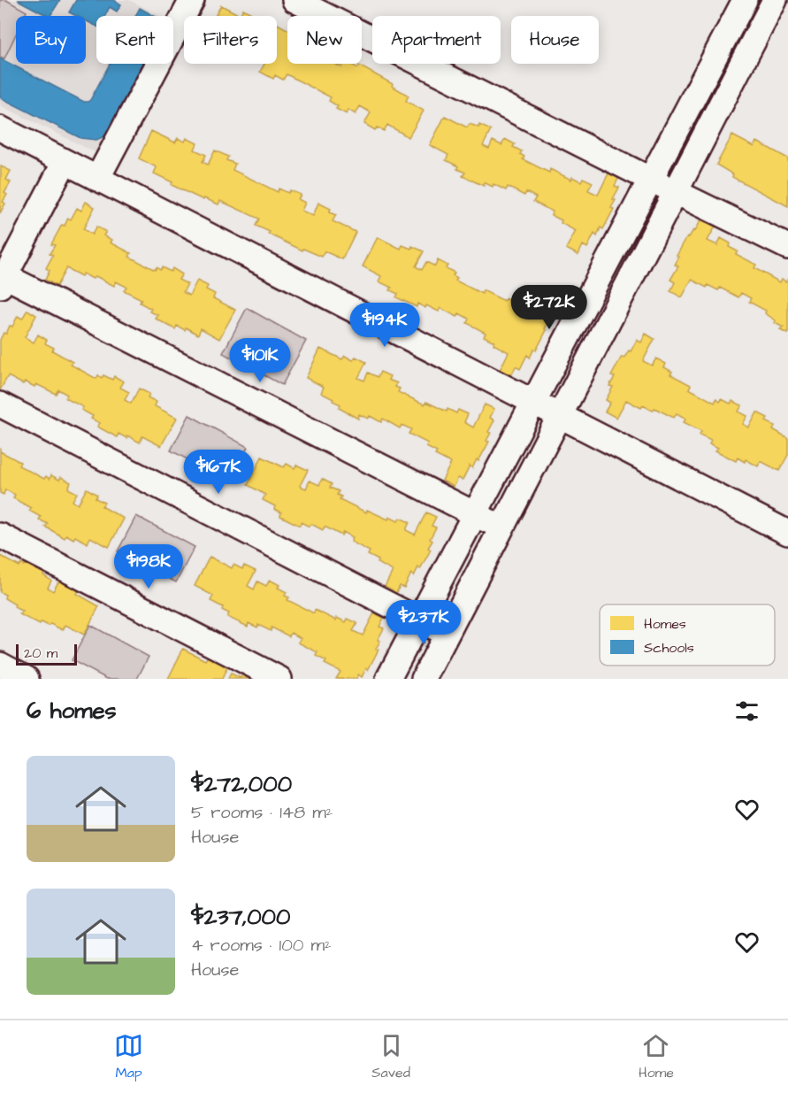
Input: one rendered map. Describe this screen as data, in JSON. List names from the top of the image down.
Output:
{
  "legend": ["Homes", "Schools"],
  "scale_bar": "20 m",
  "page": {
    "chip": [
      "Buy",
      "Rent",
      "Filters",
      "New",
      "Apartment",
      "House"
    ],
    "price": [
      "$272K",
      "$194K",
      "$101K",
      "$167K",
      "$198K",
      "$237K"
    ],
    "scale": "20 m",
    "heading": "6 homes",
    "list": [
      {
        "name": "$272,000",
        "note": "5 rooms · 148 m² · House"
      },
      {
        "name": "$237,000",
        "note": "4 rooms · 100 m² · House"
      }
    ],
    "tabs": ["Map", "Saved", "Home"]
  }
}
